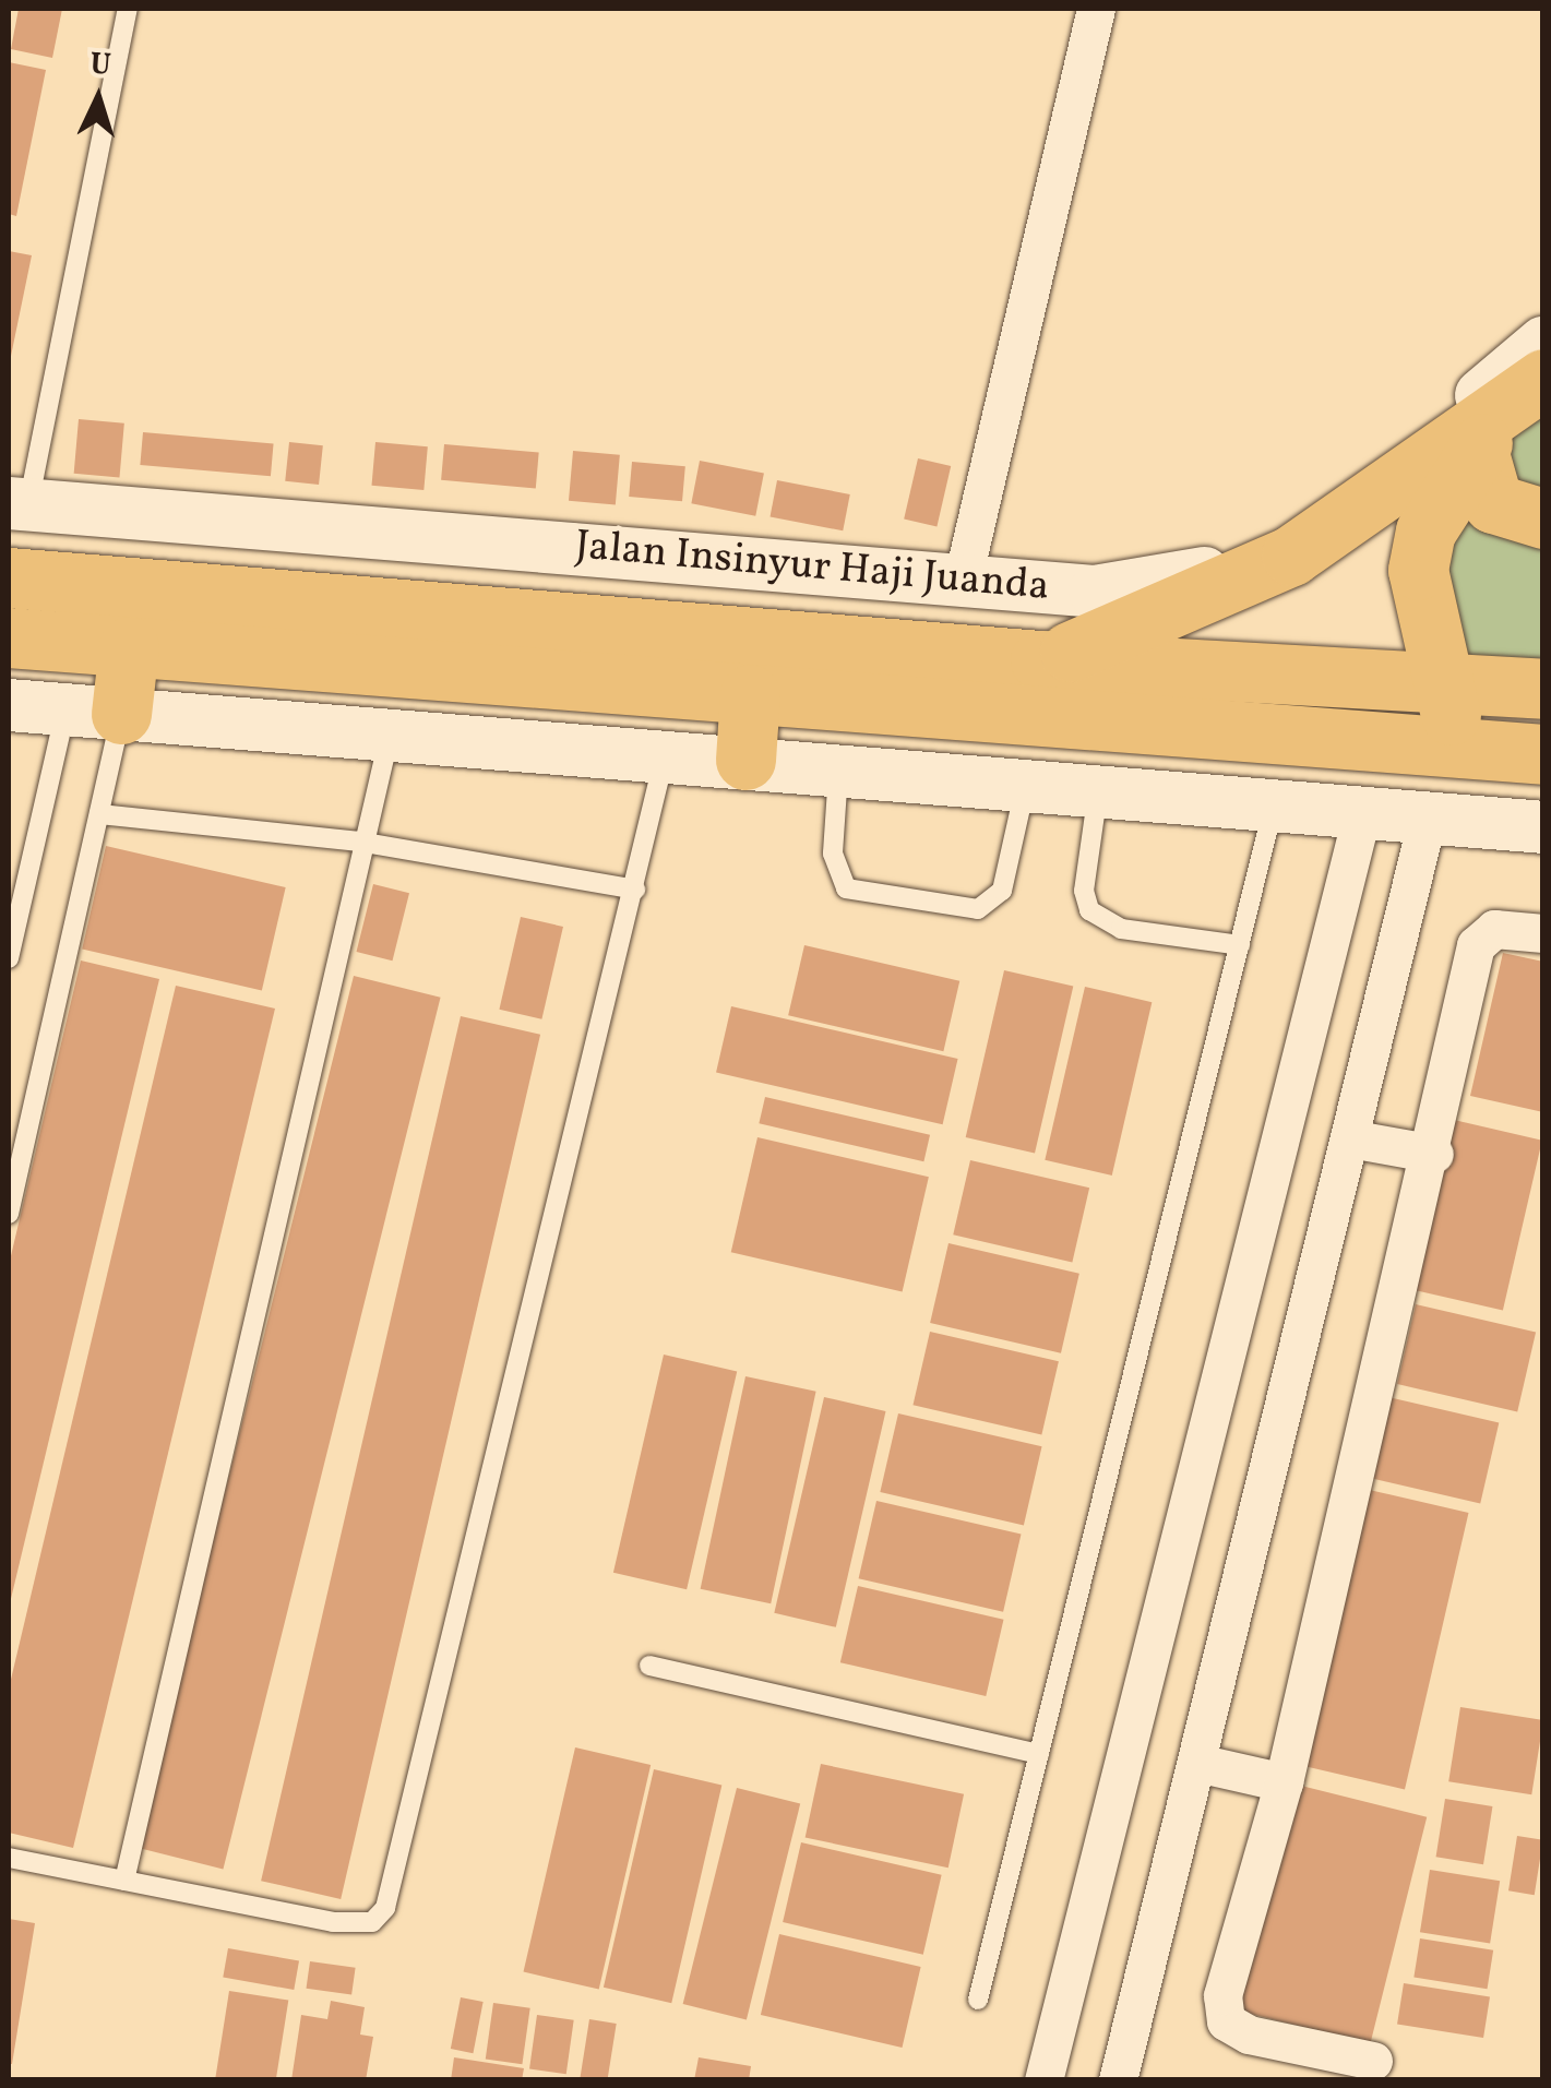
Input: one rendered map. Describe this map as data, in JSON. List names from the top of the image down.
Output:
{
  "streets": {
    "highway": ["Jalan Insinyur Haji Juanda"]
  },
  "north": "top"
}
